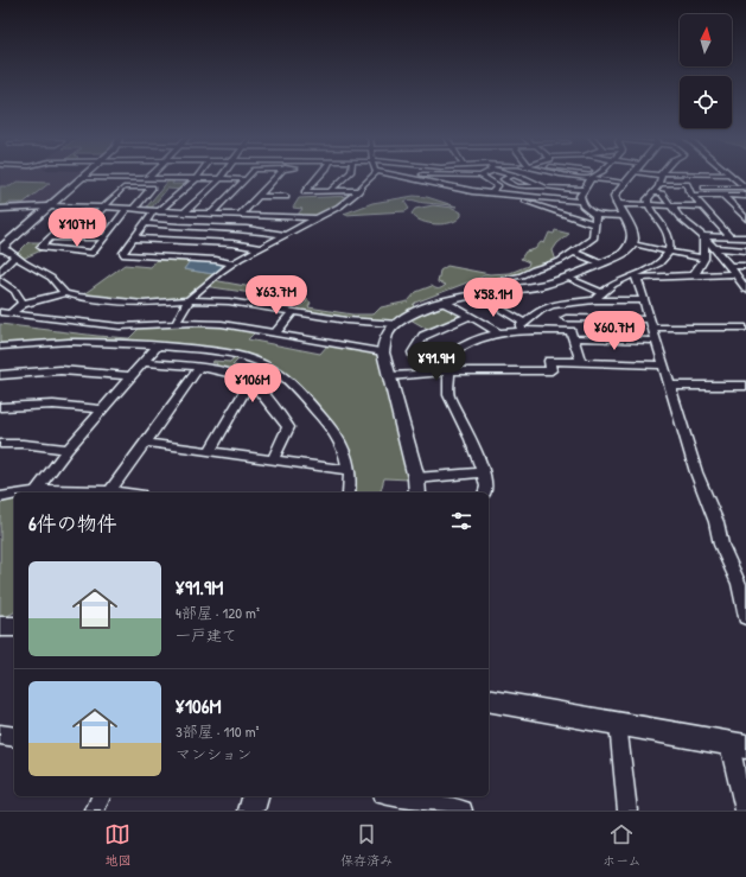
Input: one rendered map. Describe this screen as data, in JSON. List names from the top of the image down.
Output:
{
  "north": "top",
  "page": {
    "price": [
      "¥107M",
      "¥63.7M",
      "¥58.1M",
      "¥60.7M",
      "¥91.9M",
      "¥106M"
    ],
    "heading": "6件の物件",
    "list": [
      {
        "name": "¥91.9M",
        "note": "4部屋 · 120 m² · 一戸建て"
      },
      {
        "name": "¥106M",
        "note": "3部屋 · 110 m² · マンション"
      }
    ],
    "tabs": ["地図", "保存済み", "ホーム"]
  }
}
